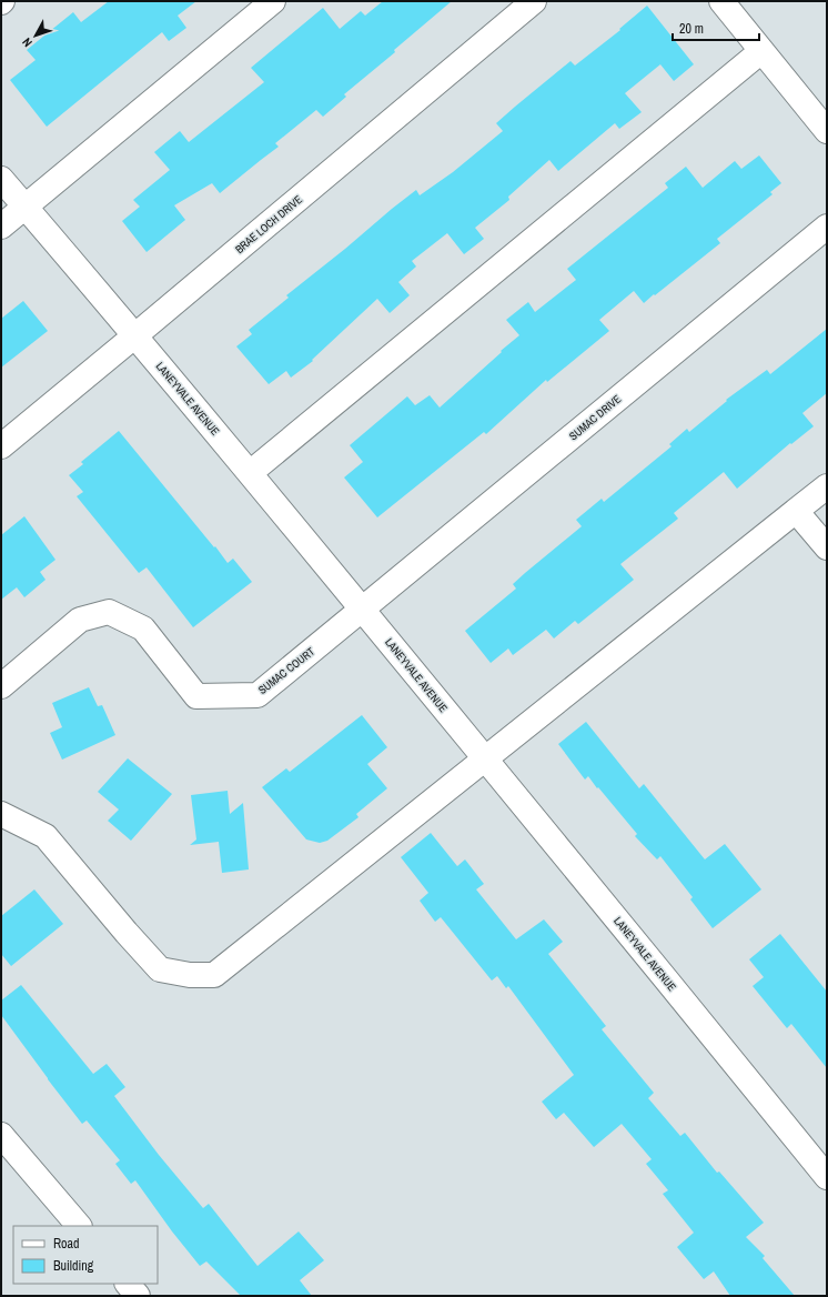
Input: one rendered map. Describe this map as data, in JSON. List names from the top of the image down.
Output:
{
  "streets": {
    "street": [
      "BRAE LOCH DRIVE",
      "LANEYVALE AVENUE",
      "SUMAC DRIVE",
      "SUMAC COURT"
    ]
  },
  "crossings": [
    ["BRAE LOCH DRIVE", "LANEYVALE AVENUE"],
    ["LANEYVALE AVENUE", "SUMAC DRIVE"],
    ["LANEYVALE AVENUE", "SUMAC COURT"],
    ["SUMAC DRIVE", "SUMAC COURT"]
  ],
  "legend": ["Road", "Building"],
  "scale_bar": "20 m",
  "north": "bottom left"
}
